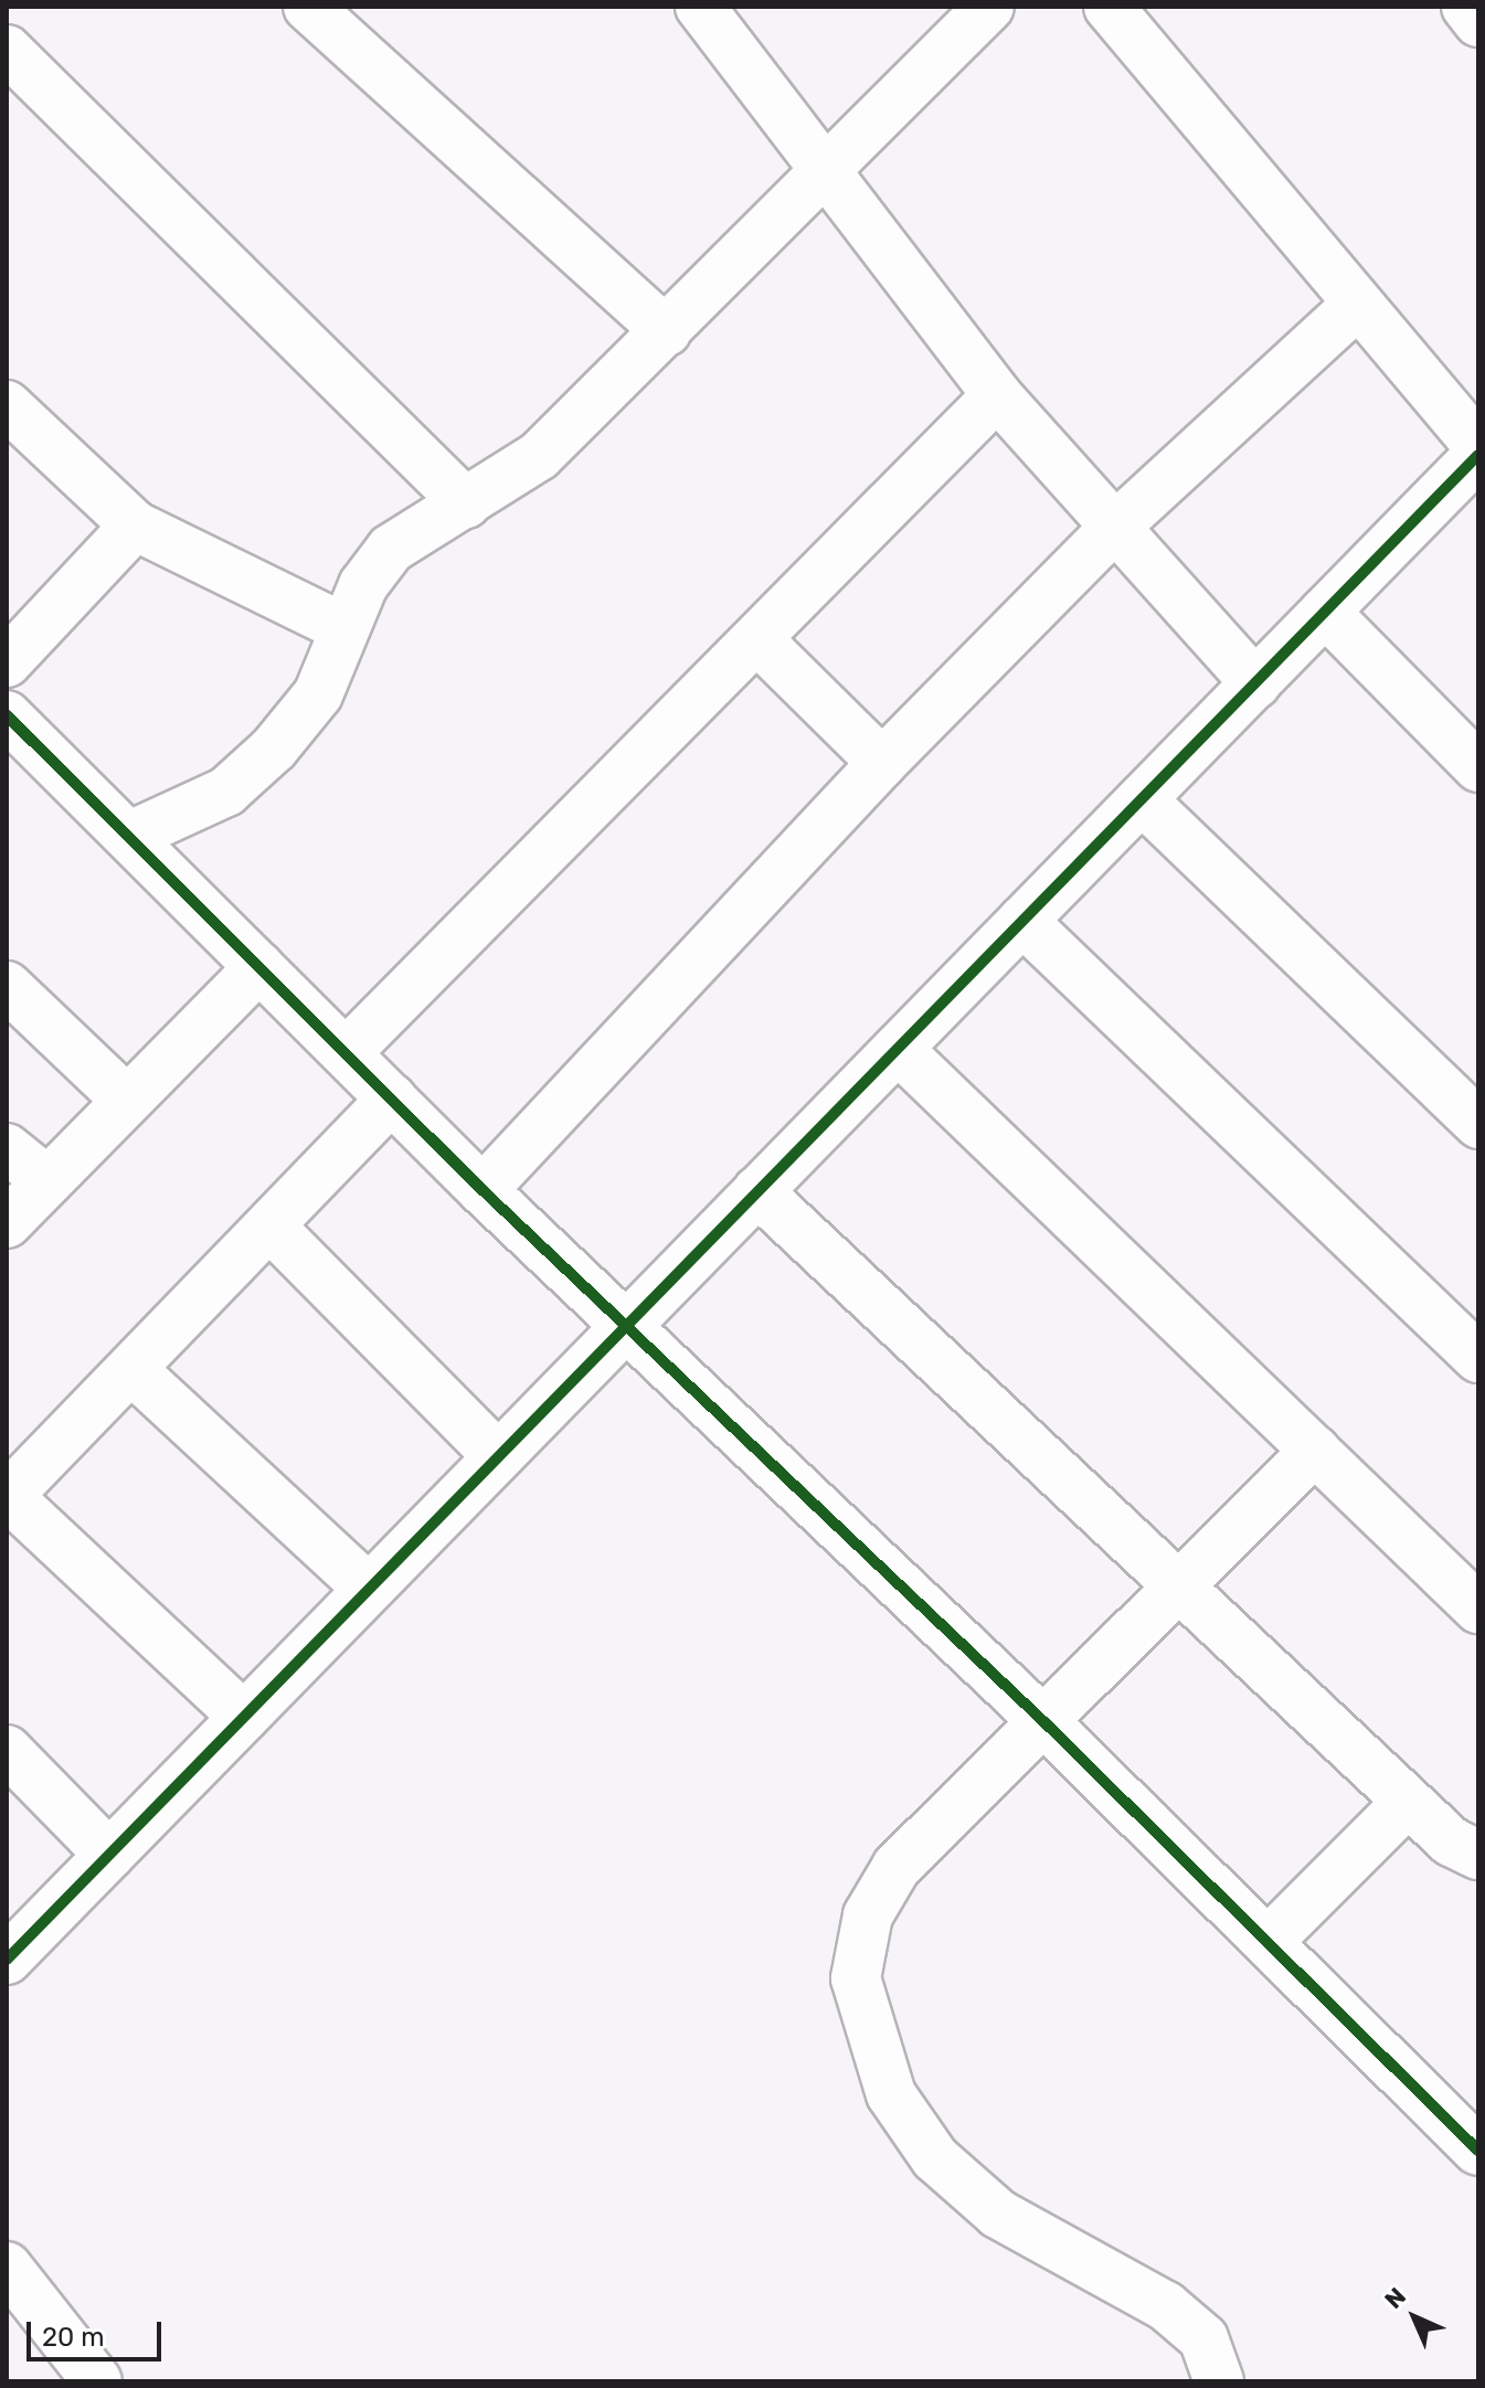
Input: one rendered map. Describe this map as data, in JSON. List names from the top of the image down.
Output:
{
  "scale_bar": "20 m",
  "north": "top left"
}
